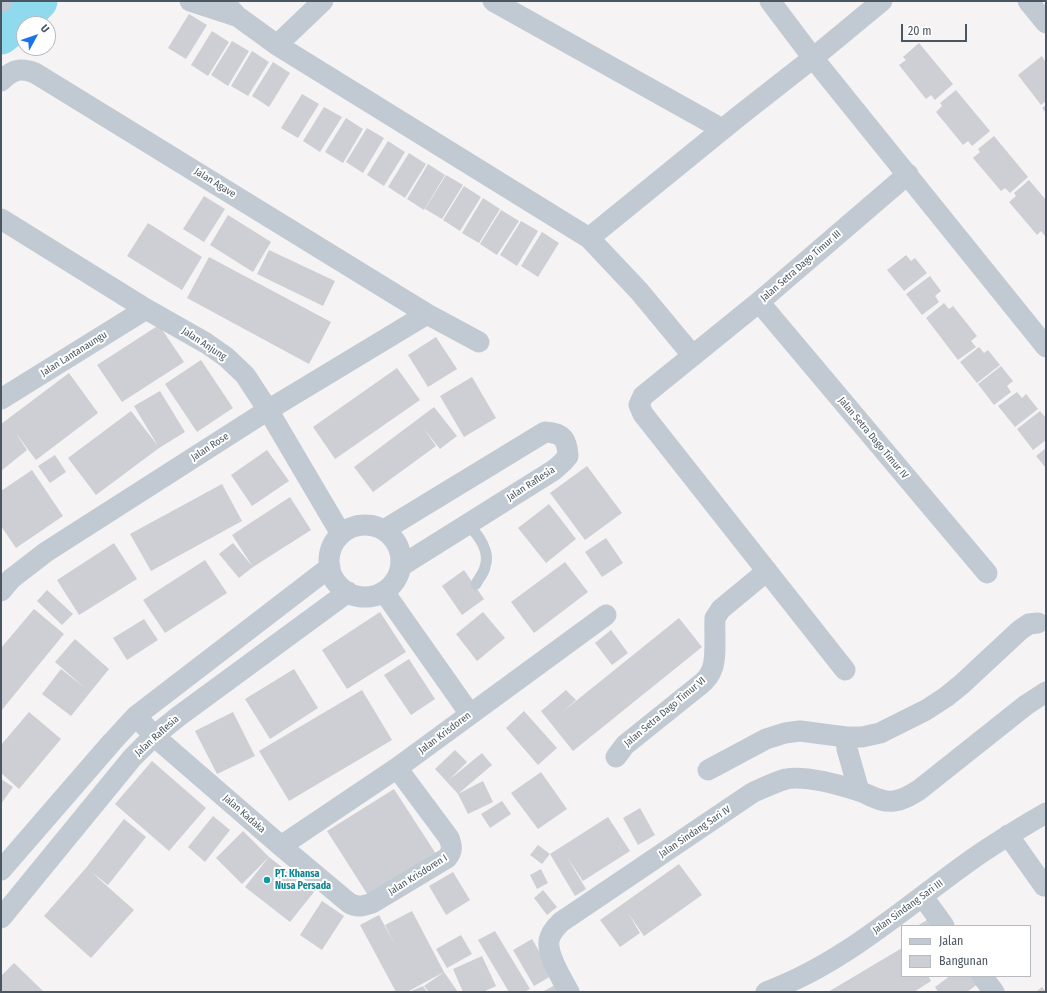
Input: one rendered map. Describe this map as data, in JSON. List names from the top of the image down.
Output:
{
  "streets": {
    "street": [
      "Jalan Agave",
      "Jalan Setra Dago Timur III",
      "Jalan Anjung",
      "Jalan Lantanaungu",
      "Jalan Setra Dago Timur IV",
      "Jalan Rose",
      "Jalan Raflesia",
      "Jalan Setra Dago Timur VI",
      "Jalan Krisdoren",
      "Jalan Kadaka",
      "Jalan Sindang Sari IV",
      "Jalan Krisdoren I",
      "Jalan Sindang Sari III"
    ]
  },
  "crossings": [
    ["Jalan Agave", "Jalan Rose"],
    ["Jalan Setra Dago Timur III", "Jalan Setra Dago Timur IV"],
    ["Jalan Setra Dago Timur III", "Jalan Setra Dago Timur VI"],
    ["Jalan Anjung", "Jalan Lantanaungu"],
    ["Jalan Anjung", "Jalan Rose"],
    ["Jalan Anjung", "Jalan Raflesia"],
    ["Jalan Raflesia", "Jalan Kadaka"],
    ["Jalan Krisdoren", "Jalan Kadaka"],
    ["Jalan Krisdoren", "Jalan Krisdoren I"],
    ["Jalan Kadaka", "Jalan Krisdoren I"]
  ],
  "places": ["PT. Khansa Nusa Persada"],
  "legend": ["Jalan", "Bangunan"],
  "scale_bar": "20 m",
  "north": "top right"
}
